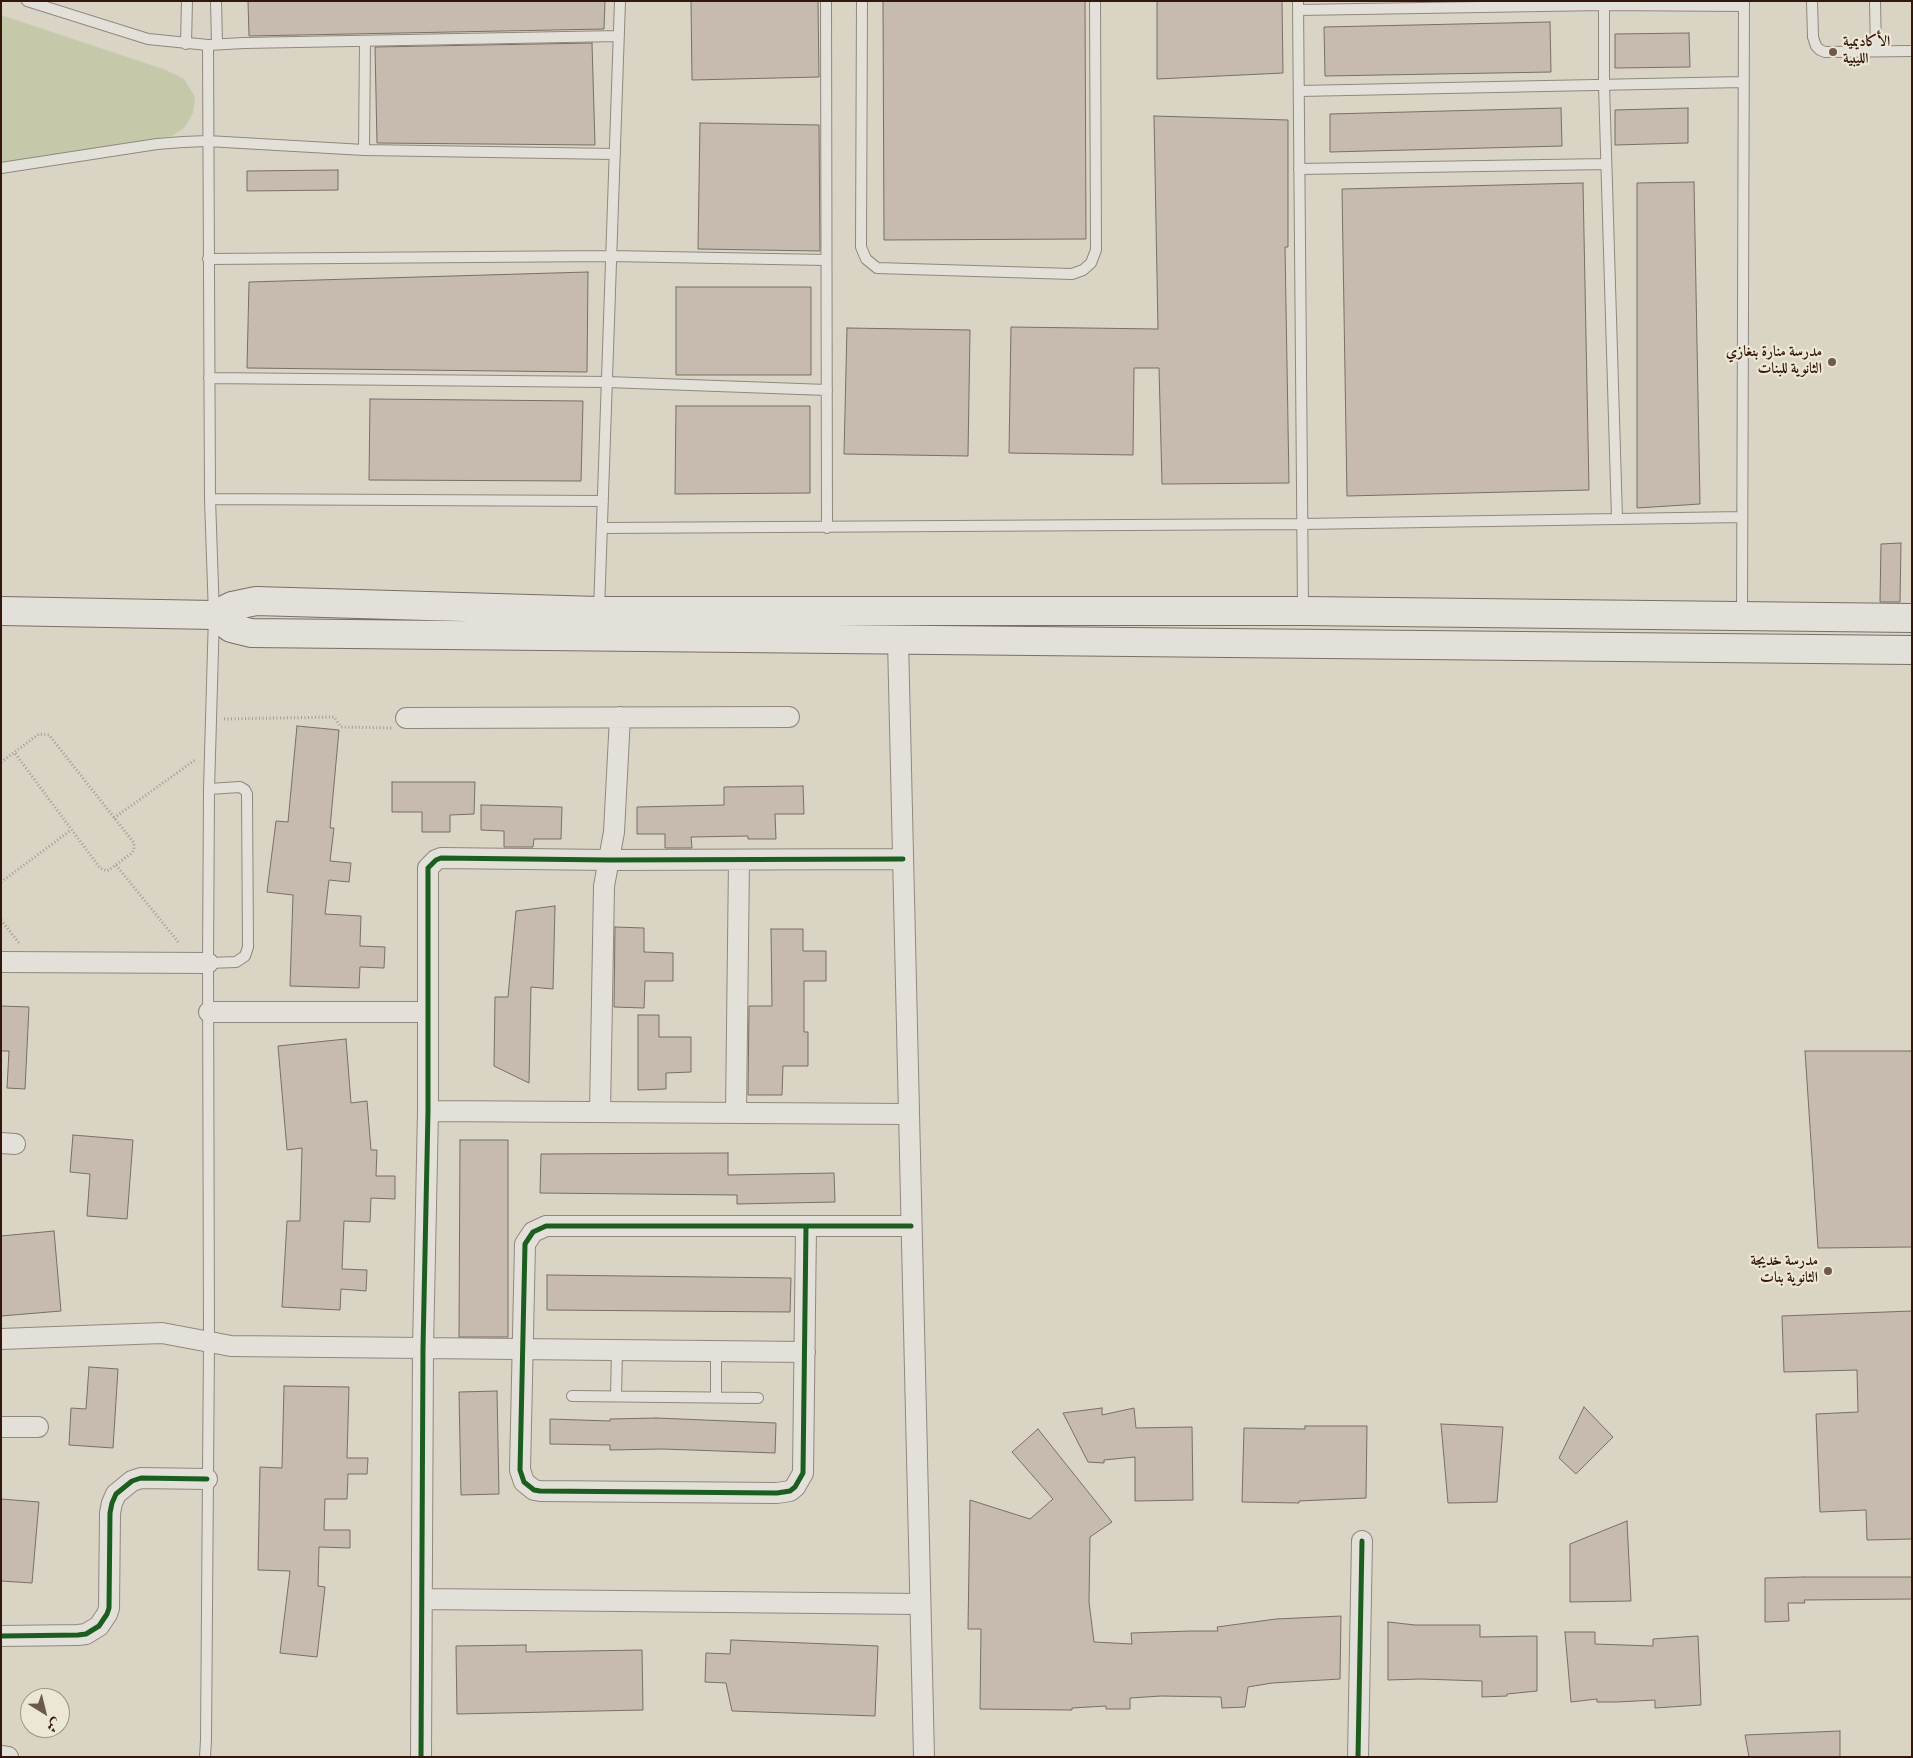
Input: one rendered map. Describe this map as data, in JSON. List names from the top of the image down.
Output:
{
  "places": ["الأكاديمية الليبية", "مدرسة منارة بنغازي الثانوية للبنات", "مدرسة خديجة الثانوية بنات"],
  "north": "bottom right"
}
